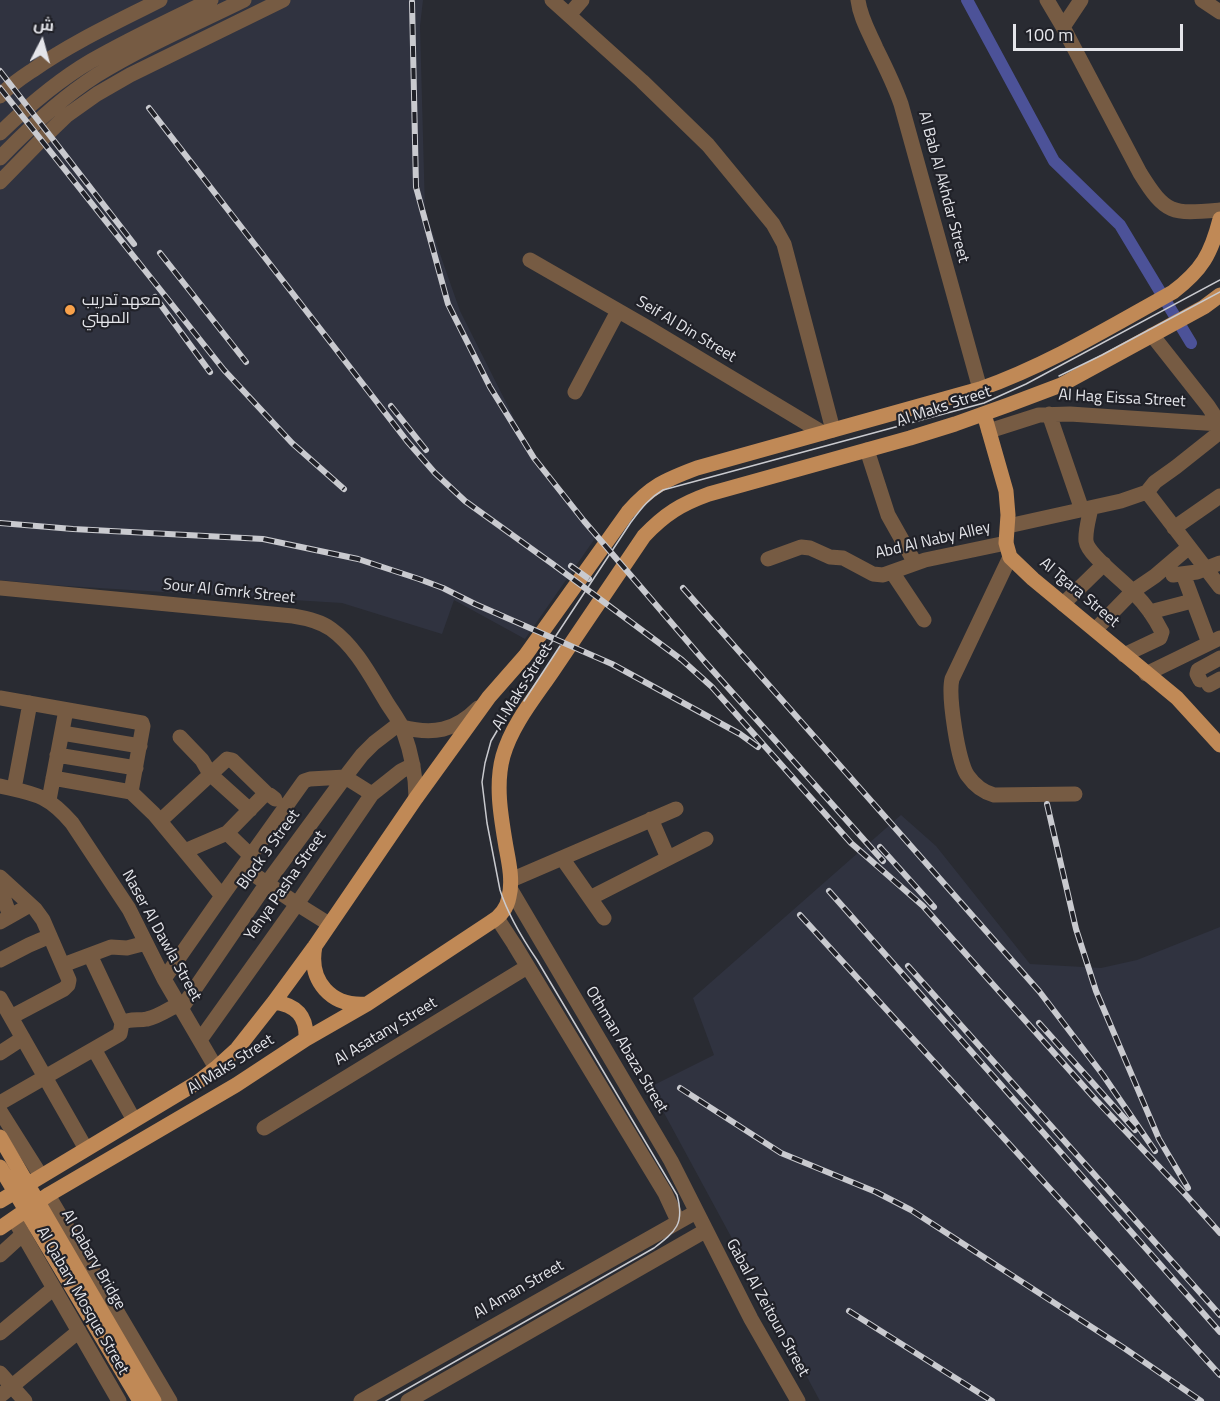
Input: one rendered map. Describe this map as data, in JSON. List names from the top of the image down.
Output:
{
  "streets": {
    "main road": ["Al Maks Street", "Al Tgara Street", "Al Qabary Bridge"],
    "street": [
      "Al Bab Al Akhdar Street",
      "Seif Al Din Street",
      "Al Hag Eissa Street",
      "Abd Al Naby Alley",
      "Sour Al Gmrk Street",
      "Block 3 Street",
      "Yehya Pasha Street",
      "Naser Al Dawla Street",
      "Al Asatany Street",
      "Othman Abaza Street",
      "Al Aman Street",
      "Al Qabary Mosque Street",
      "Gabal Al Zeitoun Street"
    ]
  },
  "crossings": [
    ["Al Bab Al Akhdar Street", "Al Maks Street"],
    ["Seif Al Din Street", "Al Maks Street"],
    ["Al Maks Street", "Sour Al Gmrk Street"],
    ["Al Maks Street", "Naser Al Dawla Street"],
    ["Al Maks Street", "Othman Abaza Street"],
    ["Al Maks Street", "Al Qabary Mosque Street"],
    ["Abd Al Naby Alley", "Al Tgara Street"],
    ["Sour Al Gmrk Street", "Block 3 Street"],
    ["Sour Al Gmrk Street", "Yehya Pasha Street"],
    ["Block 3 Street", "Naser Al Dawla Street"],
    ["Yehya Pasha Street", "Naser Al Dawla Street"],
    ["Othman Abaza Street", "Al Aman Street"],
    ["Othman Abaza Street", "Gabal Al Zeitoun Street"]
  ],
  "places": ["معهد تدريب المهني"],
  "scale_bar": "100 m",
  "north": "top"
}
